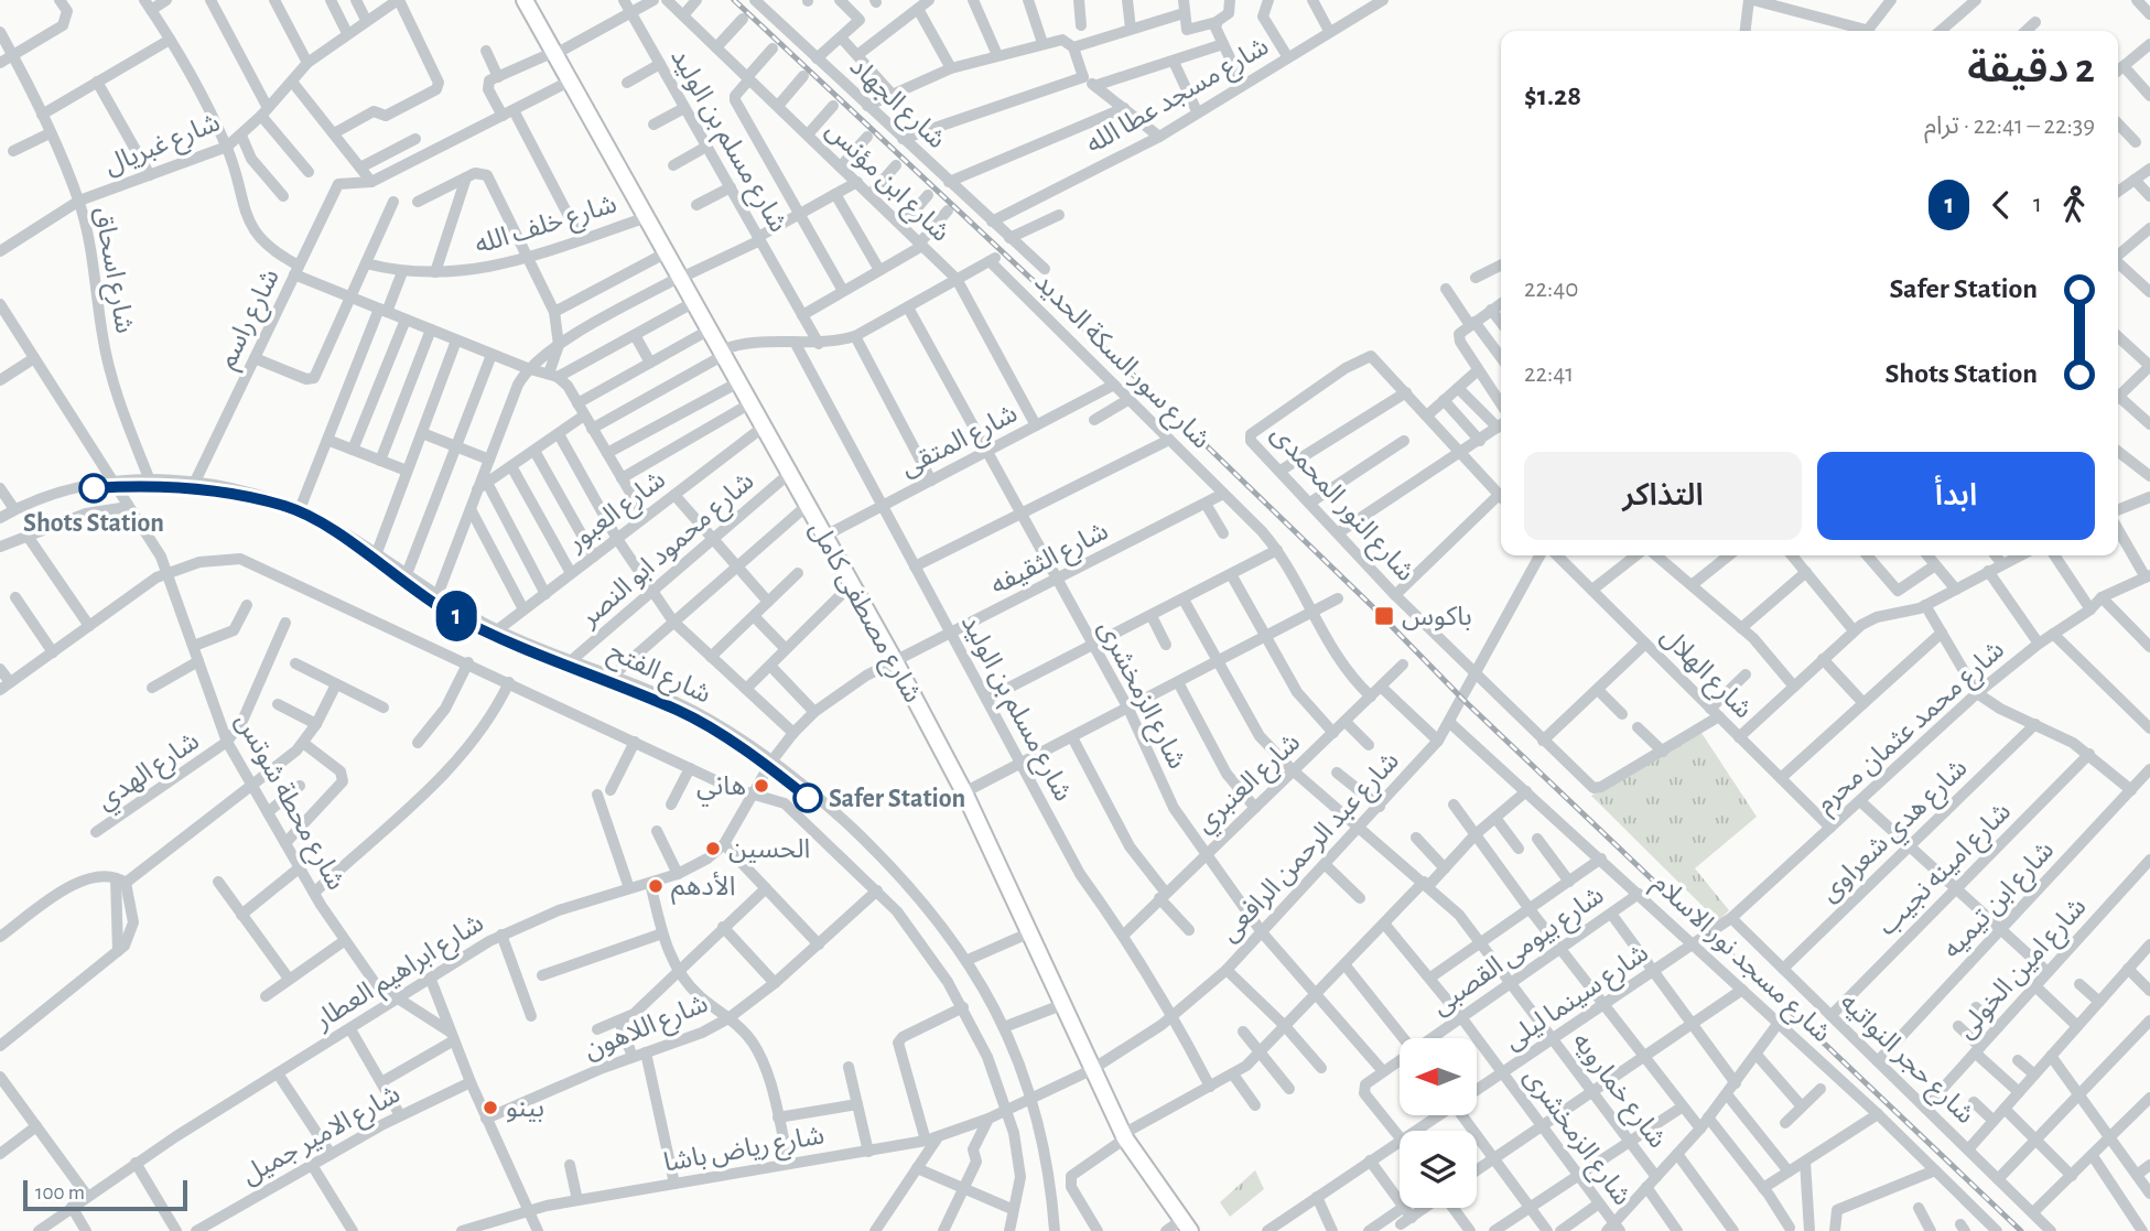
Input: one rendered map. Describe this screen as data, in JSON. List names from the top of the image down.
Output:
{
  "streets": {
    "main road": ["شارع مصطفى كامل"],
    "street": [
      "شارع مسجد عطا الله",
      "شارع الجهاد",
      "شارع مسلم بن الوليد",
      "شارع غبريال",
      "شارع ابن مؤنس",
      "شارع خلف الله",
      "شارع اسحاق",
      "شارع راسم",
      "شارع سور السكة الحديد",
      "شارع المتقى",
      "شارع النور المحمدى",
      "شارع العبور",
      "شارع محمود ابو النصر",
      "شارع الثقيفه",
      "شارع الفتح",
      "شارع الهلال",
      "شارع الزمخشرى",
      "شارع محمد عثمان محرم",
      "شارع الهدي",
      "شارع العنبري",
      "شارع محطة شوتس",
      "شارع هدي شعراوى",
      "شارع عبد الرحمن الرافعى",
      "شارع امينه نجيب",
      "شارع ابن تيميه",
      "شارع بيومى القصبى",
      "شارع مسجد نور الاسلام",
      "شارع امين الخولى",
      "شارع ابراهيم العطار",
      "شارع سينما ليلى",
      "شارع اللاهون",
      "شارع حجر النواتيه",
      "شارع خمارويه",
      "شارع الامير جميل",
      "شارع رياض باشا"
    ]
  },
  "crossings": [
    ["شارع مسجد عطا الله", "شارع الجهاد"],
    ["شارع مسلم بن الوليد", "شارع المتقى"],
    ["شارع مسلم بن الوليد", "شارع الثقيفه"],
    ["شارع مسلم بن الوليد", "شارع العنبري"],
    ["شارع مسلم بن الوليد", "شارع عبد الرحمن الرافعى"],
    ["شارع غبريال", "شارع اسحاق"],
    ["شارع ابن مؤنس", "شارع سور السكة الحديد"],
    ["شارع ابن مؤنس", "شارع المتقى"],
    ["شارع خلف الله", "شارع مصطفى كامل"],
    ["شارع اسحاق", "شارع الفتح"],
    ["شارع راسم", "شارع الفتح"],
    ["شارع سور السكة الحديد", "شارع المتقى"],
    ["شارع سور السكة الحديد", "شارع الثقيفه"],
    ["شارع سور السكة الحديد", "شارع العنبري"],
    ["شارع المتقى", "شارع مصطفى كامل"],
    ["شارع المتقى", "شارع الزمخشرى"],
    ["شارع النور المحمدى", "شارع عبد الرحمن الرافعى"],
    ["شارع العبور", "شارع مصطفى كامل"],
    ["شارع العبور", "شارع الفتح"],
    ["شارع محمود ابو النصر", "شارع مصطفى كامل"],
    ["شارع محمود ابو النصر", "شارع الفتح"],
    ["شارع الثقيفه", "شارع مصطفى كامل"],
    ["شارع الثقيفه", "شارع الزمخشرى"],
    ["شارع الثقيفه", "شارع ابراهيم العطار"],
    ["شارع مصطفى كامل", "شارع عبد الرحمن الرافعى"],
    ["شارع الفتح", "شارع محطة شوتس"],
    ["شارع الفتح", "شارع عبد الرحمن الرافعى"],
    ["شارع الفتح", "شارع ابراهيم العطار"],
    ["شارع الفتح", "شارع رياض باشا"],
    ["شارع الهلال", "شارع محمد عثمان محرم"],
    ["شارع الزمخشرى", "شارع العنبري"],
    ["شارع الزمخشرى", "شارع عبد الرحمن الرافعى"],
    ["شارع الزمخشرى", "شارع بيومى القصبى"],
    ["شارع الزمخشرى", "شارع سينما ليلى"],
    ["شارع محمد عثمان محرم", "شارع سينما ليلى"],
    ["شارع محمد عثمان محرم", "شارع حجر النواتيه"],
    ["شارع الهدي", "شارع محطة شوتس"],
    ["شارع العنبري", "شارع خمارويه"],
    ["شارع محطة شوتس", "شارع ابراهيم العطار"],
    ["شارع هدي شعراوى", "شارع حجر النواتيه"],
    ["شارع عبد الرحمن الرافعى", "شارع مسجد نور الاسلام"],
    ["شارع عبد الرحمن الرافعى", "شارع خمارويه"],
    ["شارع عبد الرحمن الرافعى", "شارع رياض باشا"],
    ["شارع امينه نجيب", "شارع حجر النواتيه"],
    ["شارع ابن تيميه", "شارع حجر النواتيه"],
    ["شارع بيومى القصبى", "شارع مسجد نور الاسلام"],
    ["شارع بيومى القصبى", "شارع خمارويه"],
    ["شارع مسجد نور الاسلام", "شارع سينما ليلى"],
    ["شارع امين الخولى", "شارع حجر النواتيه"],
    ["شارع سينما ليلى", "شارع خمارويه"]
  ],
  "places": {
    "other": [
      "Shots Station",
      "هاني",
      "Safer Station",
      "الحسين",
      "الأدهم",
      "بينو"
    ],
    "transit": ["باكوس"]
  },
  "lines": ["tram line 1"],
  "scale_bar": "100 m",
  "north": "left",
  "page": {
    "on_map": "1",
    "heading": ["2 دقيقة", "22:39 – 22:41 · ترام", "$1.28"],
    "legs": ["1", "1"],
    "list": [
      {
        "name": "Safer Station",
        "value": "22:40"
      },
      {
        "name": "Shots Station",
        "value": "22:41"
      }
    ],
    "buttons": ["ابدأ", "التذاكر"],
    "scale": "100 m"
  }
}
